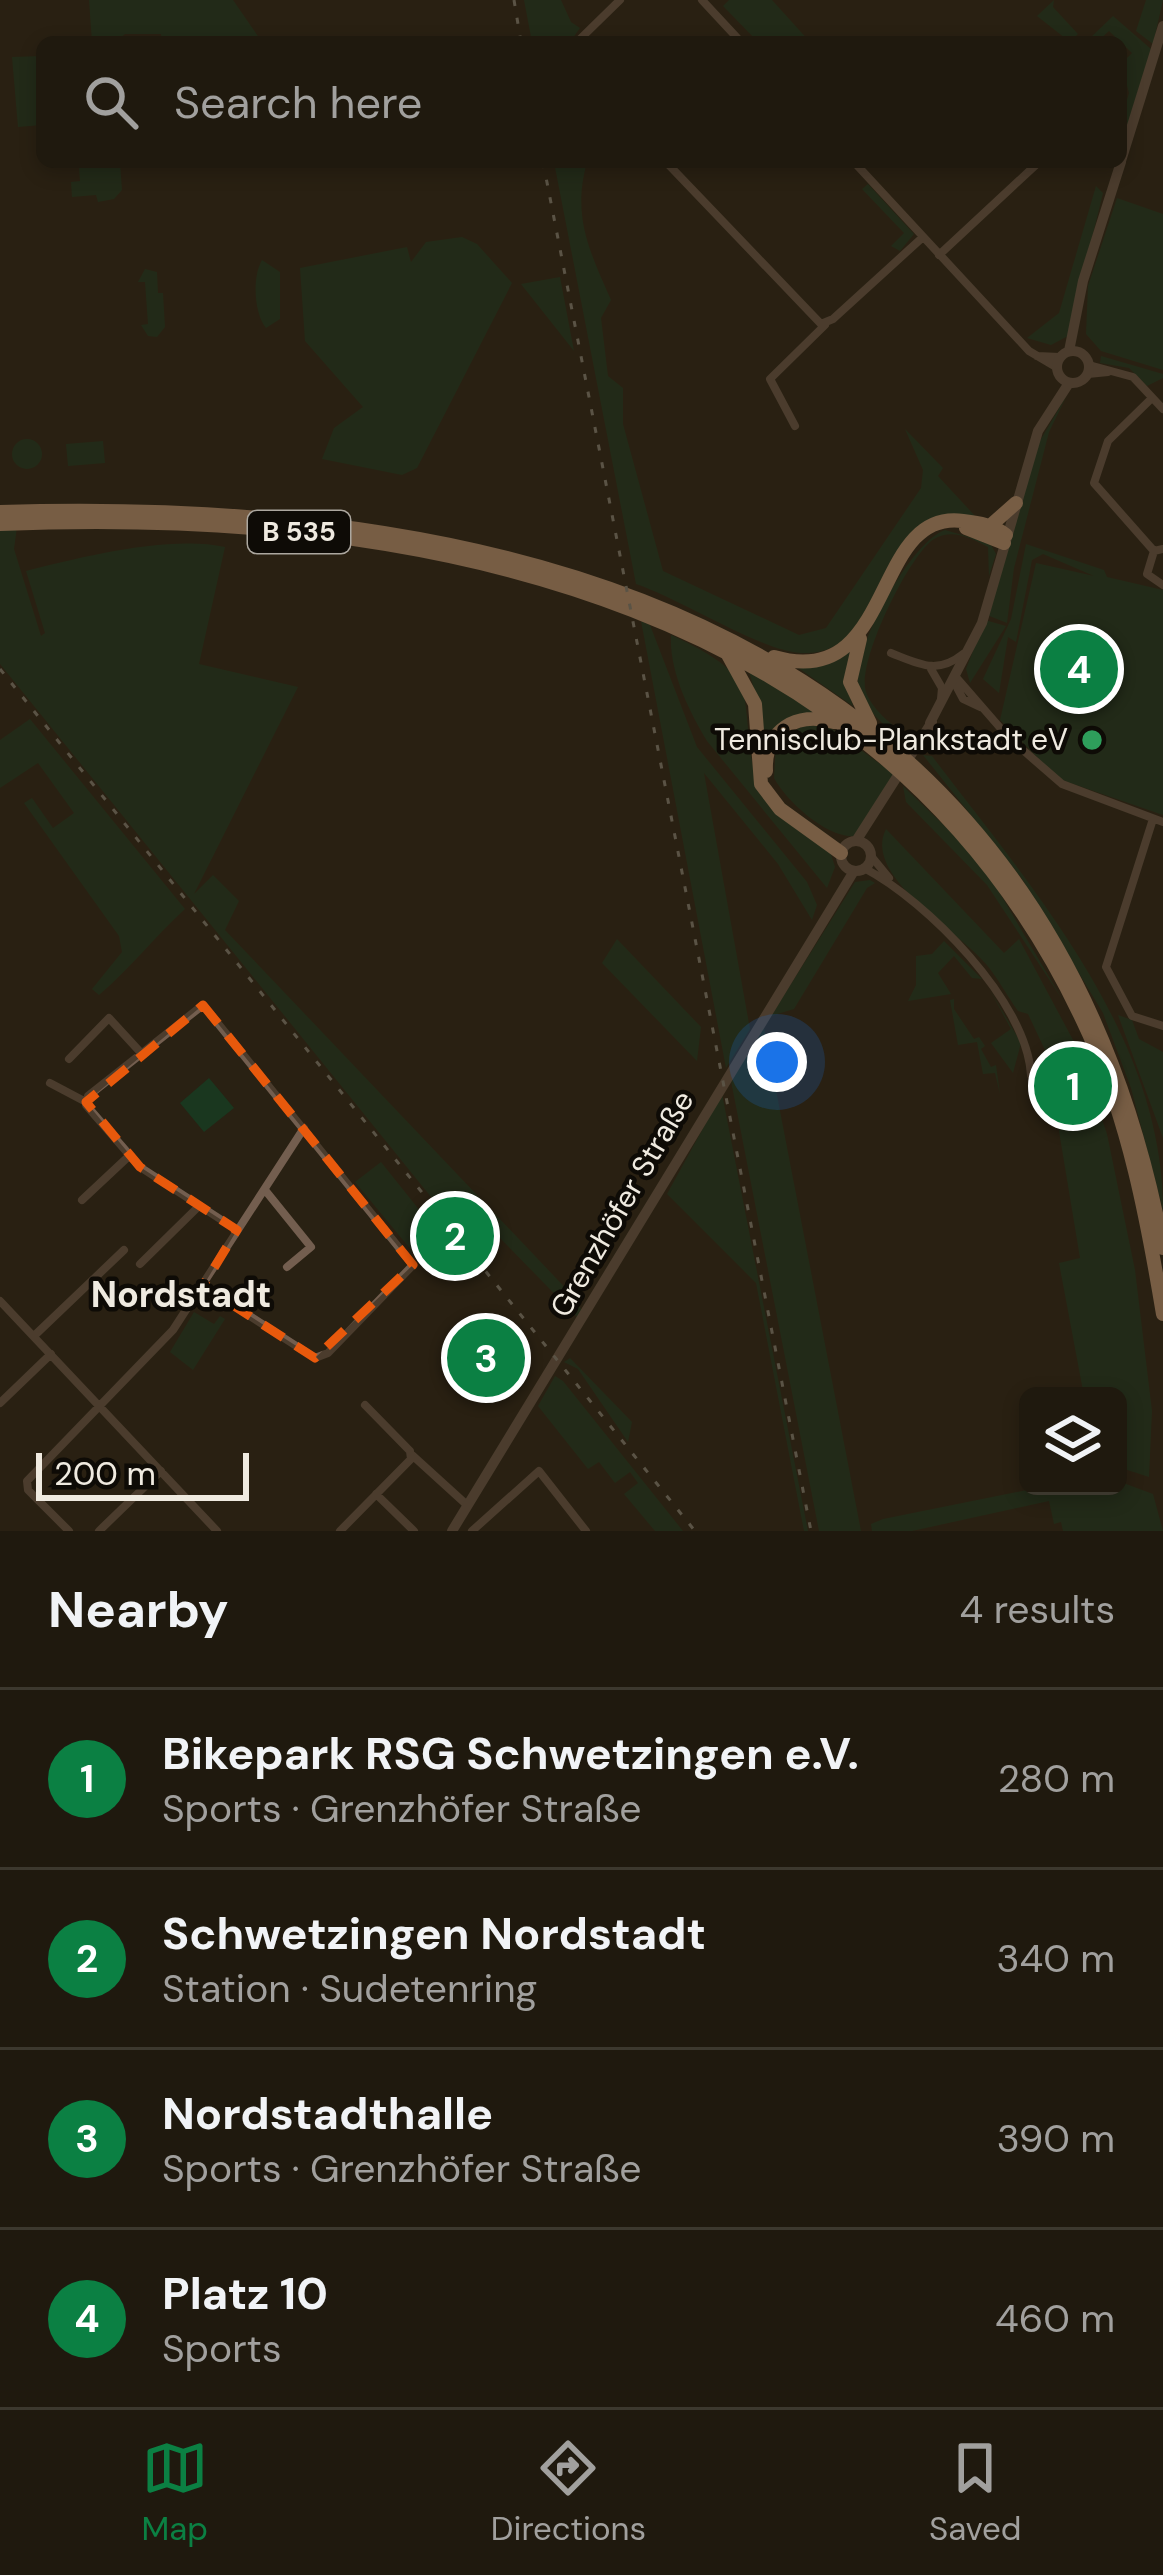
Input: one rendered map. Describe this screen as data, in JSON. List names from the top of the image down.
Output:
{
  "streets": {
    "highway": ["B 535"],
    "street": ["Grenzhöfer Straße"]
  },
  "crossings": [
    ["B 535", "Grenzhöfer Straße"]
  ],
  "districts": ["Nordstadt"],
  "places": ["Tennisclub-Plankstadt eV"],
  "scale_bar": "200 m",
  "page": {
    "search": "Search here",
    "pins": [
      "4",
      "1",
      "2",
      "3"
    ],
    "scale": "200 m",
    "heading": ["Nearby", "4 results"],
    "list": [
      {
        "mark": "1",
        "name": "Bikepark RSG Schwetzingen e.V.",
        "note": "Sports · Grenzhöfer Straße",
        "value": "280 m"
      },
      {
        "mark": "2",
        "name": "Schwetzingen Nordstadt",
        "note": "Station · Sudetenring",
        "value": "340 m"
      },
      {
        "mark": "3",
        "name": "Nordstadthalle",
        "note": "Sports · Grenzhöfer Straße",
        "value": "390 m"
      },
      {
        "mark": "4",
        "name": "Platz 10",
        "note": "Sports",
        "value": "460 m"
      }
    ],
    "nav": ["Map", "Directions", "Saved"]
  }
}
